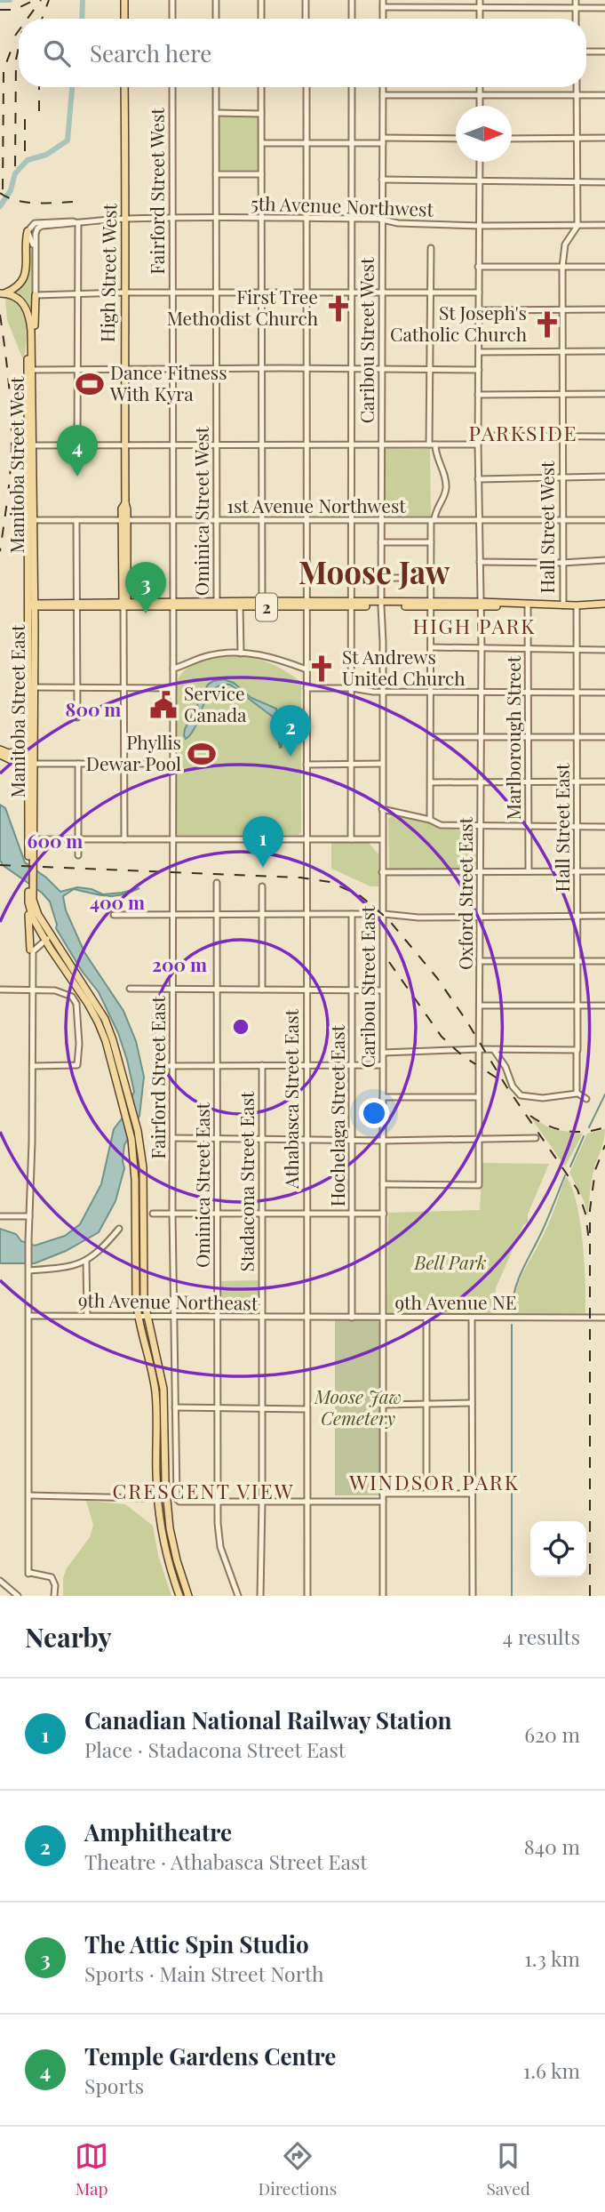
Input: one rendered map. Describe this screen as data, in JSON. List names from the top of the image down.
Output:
{
  "streets": {
    "main road": [
      "High Street West",
      "Manitoba Street West",
      "2",
      "Manitoba Street East"
    ],
    "street": [
      "Fairford Street West",
      "5th Avenue Northwest",
      "Caribou Street West",
      "1st Avenue Northwest",
      "Ominica Street West",
      "Hall Street West",
      "Marlborough Street",
      "Hall Street East",
      "Oxford Street East",
      "Caribou Street East",
      "Fairford Street East",
      "Athabasca Street East",
      "Hochelaga Street East",
      "Stadacona Street East",
      "Ominica Street East",
      "9th Avenue Northeast",
      "9th Avenue NE"
    ]
  },
  "crossings": [
    ["Fairford Street West", "5th Avenue Northwest"],
    ["Fairford Street West", "1st Avenue Northwest"],
    ["Fairford Street West", "2"],
    ["Fairford Street West", "Fairford Street East"],
    ["5th Avenue Northwest", "High Street West"],
    ["5th Avenue Northwest", "Caribou Street West"],
    ["5th Avenue Northwest", "Ominica Street West"],
    ["5th Avenue Northwest", "Hall Street West"],
    ["5th Avenue Northwest", "Oxford Street East"],
    ["5th Avenue Northwest", "Athabasca Street East"],
    ["High Street West", "1st Avenue Northwest"],
    ["High Street West", "2"],
    ["Caribou Street West", "1st Avenue Northwest"],
    ["Caribou Street West", "2"],
    ["Caribou Street West", "Caribou Street East"],
    ["Manitoba Street West", "1st Avenue Northwest"],
    ["Manitoba Street West", "2"],
    ["Manitoba Street West", "Manitoba Street East"],
    ["1st Avenue Northwest", "Ominica Street West"],
    ["1st Avenue Northwest", "Hall Street West"],
    ["1st Avenue Northwest", "Oxford Street East"],
    ["1st Avenue Northwest", "Athabasca Street East"],
    ["Ominica Street West", "2"],
    ["Hall Street West", "2"],
    ["2", "Manitoba Street East"],
    ["2", "Marlborough Street"],
    ["2", "Hall Street East"],
    ["2", "Oxford Street East"],
    ["2", "Caribou Street East"],
    ["2", "Fairford Street East"],
    ["2", "Athabasca Street East"],
    ["Oxford Street East", "Caribou Street East"],
    ["Caribou Street East", "9th Avenue NE"],
    ["Fairford Street East", "Ominica Street East"],
    ["Fairford Street East", "9th Avenue Northeast"],
    ["Athabasca Street East", "9th Avenue Northeast"],
    ["Athabasca Street East", "9th Avenue NE"],
    ["Hochelaga Street East", "9th Avenue NE"],
    ["Stadacona Street East", "9th Avenue Northeast"],
    ["Ominica Street East", "9th Avenue Northeast"],
    ["9th Avenue Northeast", "9th Avenue NE"]
  ],
  "districts": [
    "PARKSIDE",
    "Moose Jaw",
    "HIGH PARK",
    "WINDSOR PARK",
    "CRESCENT VIEW"
  ],
  "parks": ["Bell Park", "Moose Jaw Cemetery"],
  "places": {
    "church": ["First Tree Methodist Church", "St Joseph's Catholic Church", "St Andrews United Church"],
    "sports": ["Dance Fitness With Kyra", "Phyllis Dewar Pool"],
    "public building": ["Service Canada"]
  },
  "north": "right",
  "page": {
    "search": "Search here",
    "pins": [
      "4",
      "3",
      "2",
      "1"
    ],
    "heading": ["Nearby", "4 results"],
    "list": [
      {
        "mark": "1",
        "name": "Canadian National Railway Station",
        "note": "Place · Stadacona Street East",
        "value": "620 m"
      },
      {
        "mark": "2",
        "name": "Amphitheatre",
        "note": "Theatre · Athabasca Street East",
        "value": "840 m"
      },
      {
        "mark": "3",
        "name": "The Attic Spin Studio",
        "note": "Sports · Main Street North",
        "value": "1.3 km"
      },
      {
        "mark": "4",
        "name": "Temple Gardens Centre",
        "note": "Sports",
        "value": "1.6 km"
      }
    ],
    "nav": ["Map", "Directions", "Saved"]
  },
  "rings": [
    "800 m",
    "600 m",
    "400 m",
    "200 m"
  ]
}
